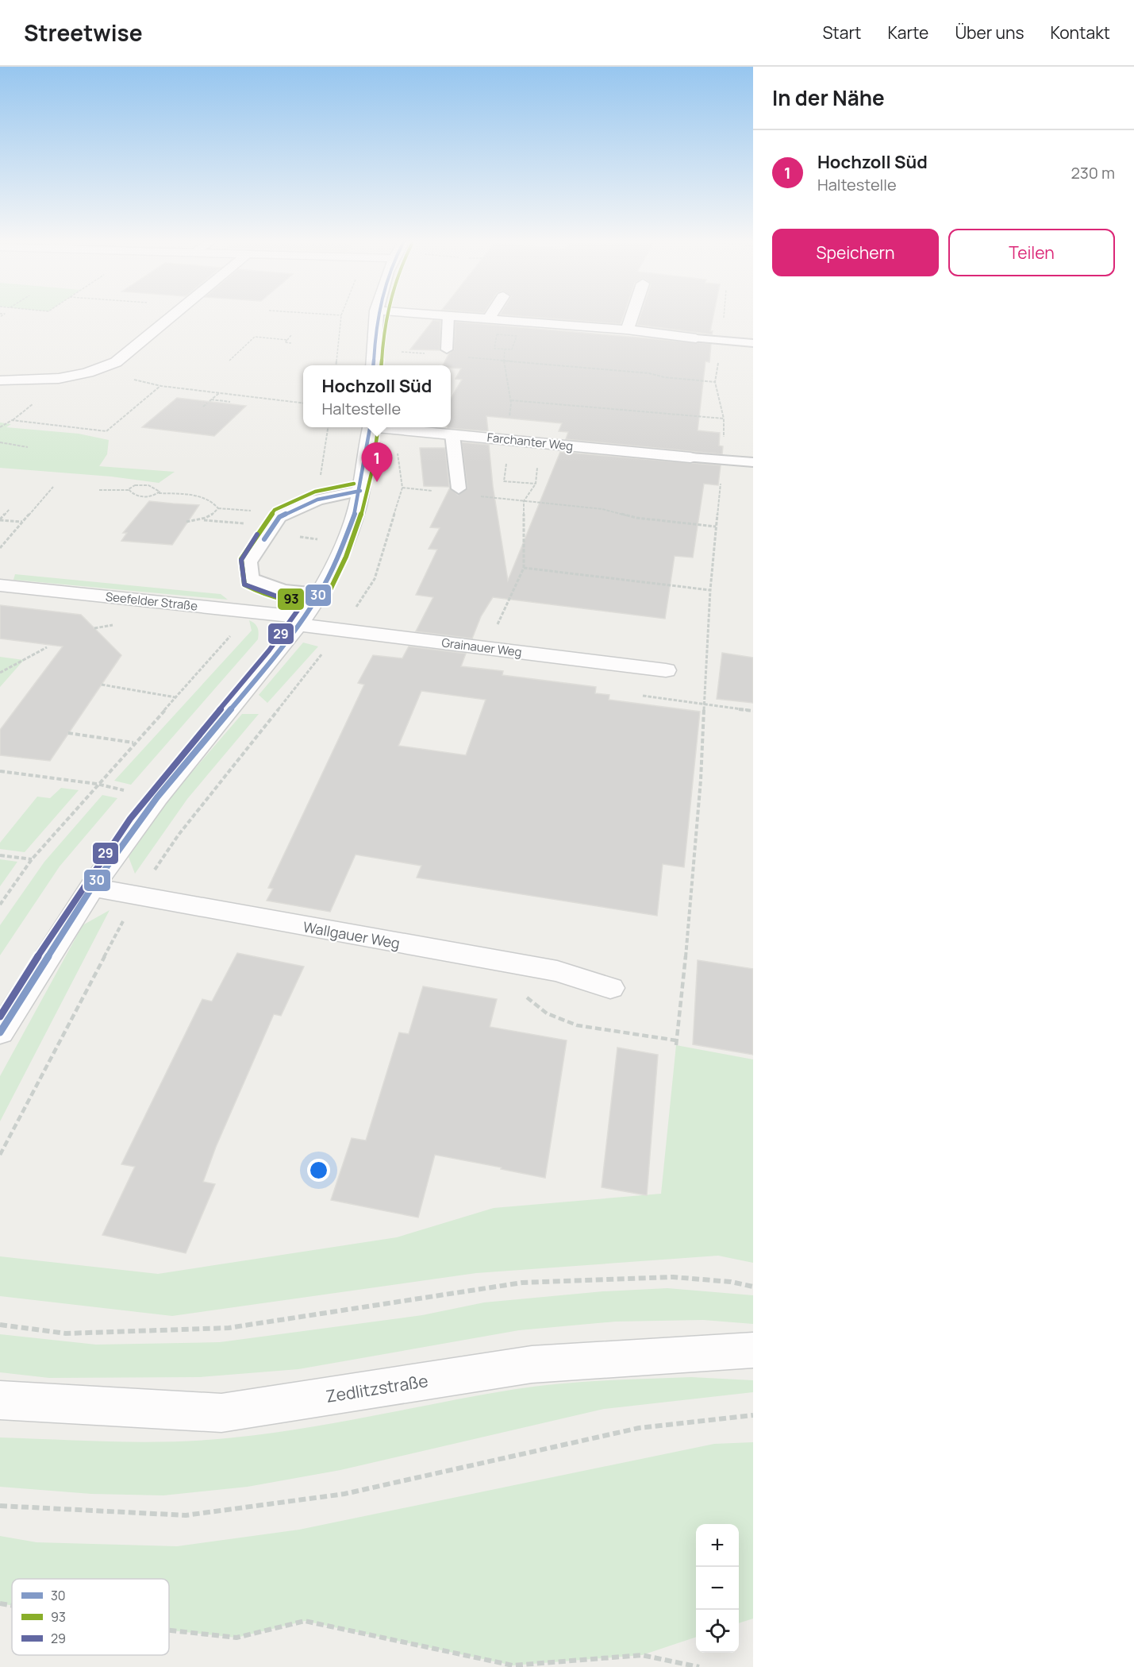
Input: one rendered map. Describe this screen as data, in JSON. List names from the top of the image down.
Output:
{
  "streets": {
    "street": [
      "Farchanter Weg",
      "Seefelder Straße",
      "Grainauer Weg",
      "Wallgauer Weg",
      "Zedlitzstraße"
    ]
  },
  "crossings": [
    ["Seefelder Straße", "Grainauer Weg"]
  ],
  "lines": ["transit line 30", "transit line 93", "transit line 29"],
  "legend": ["30", "93", "29"],
  "page": {
    "header": "Streetwise",
    "nav": [
      "Start",
      "Karte",
      "Über uns",
      "Kontakt"
    ],
    "heading": "In der Nähe",
    "list": [
      {
        "mark": "1",
        "name": "Hochzoll Süd",
        "note": "Haltestelle",
        "value": "230 m"
      }
    ],
    "buttons": ["Speichern", "Teilen"],
    "popup": ["Hochzoll Süd", "Haltestelle"],
    "pins": "1",
    "map_buttons": ["+", "−"]
  }
}
